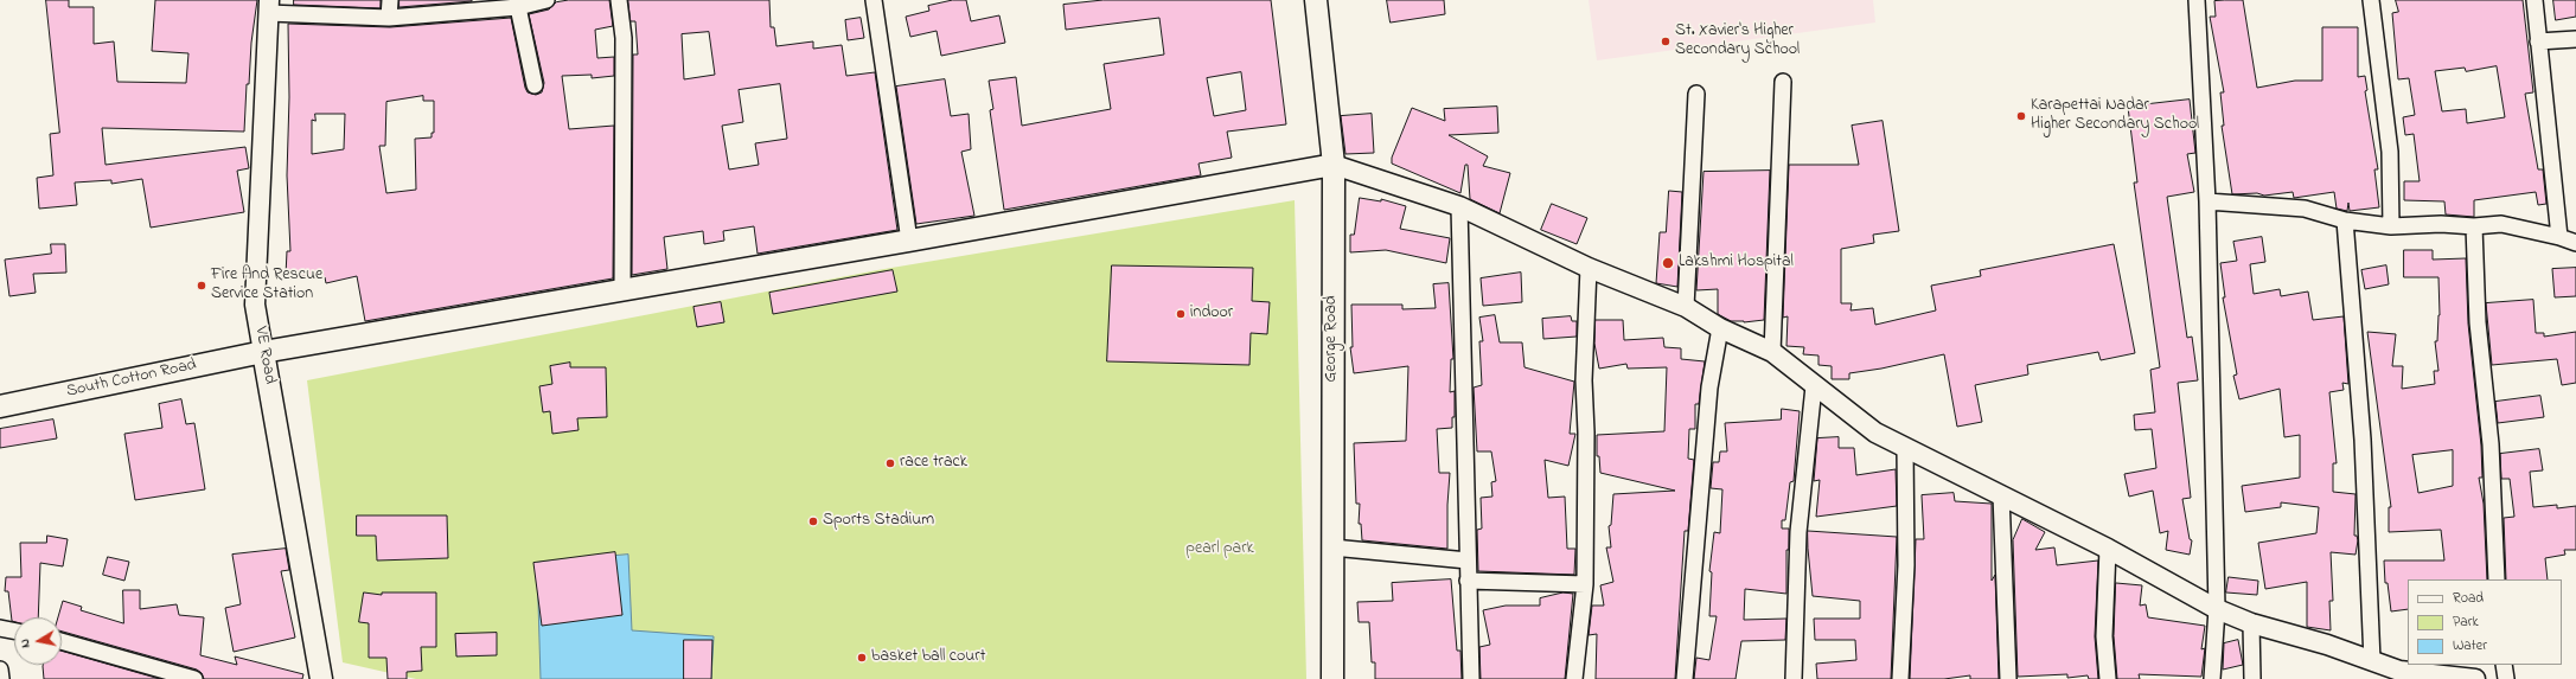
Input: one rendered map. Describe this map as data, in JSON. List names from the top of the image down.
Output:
{
  "streets": {
    "main road": ["George Road", "VE Road", "South Cotton Road"]
  },
  "crossings": [
    ["George Road", "South Cotton Road"],
    ["VE Road", "South Cotton Road"]
  ],
  "parks": ["pearl park"],
  "places": [
    "St. Xavier's Higher Secondary School",
    "Karapettai Nadar Higher Secondary School",
    "Lakshmi Hospital",
    "Fire And Rescue Service Station",
    "indoor",
    "race track",
    "Sports Stadium",
    "basket ball court"
  ],
  "legend": ["Road", "Park", "Water"],
  "north": "left"
}
